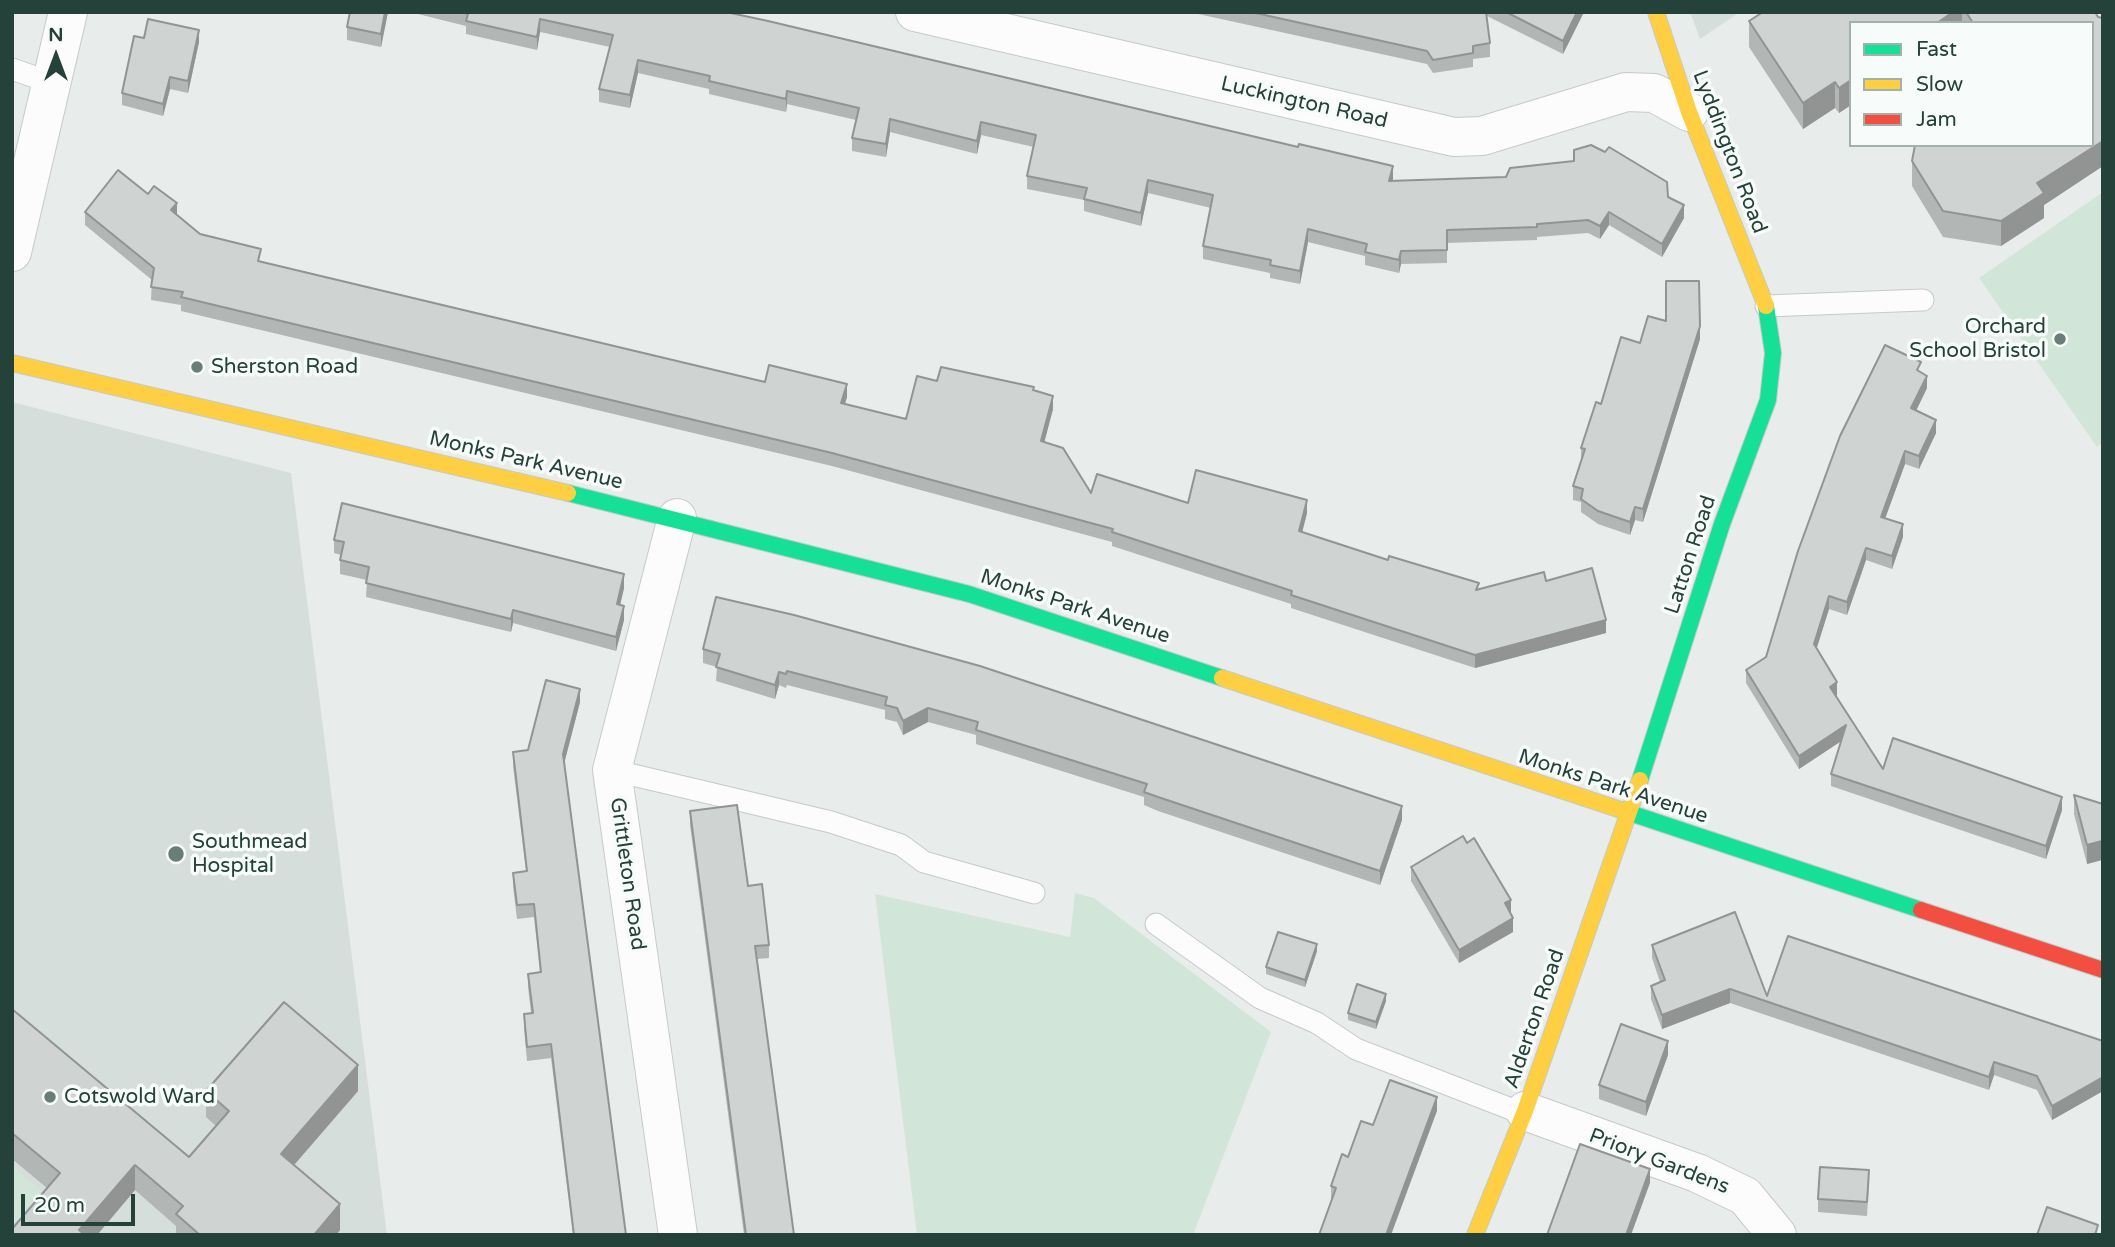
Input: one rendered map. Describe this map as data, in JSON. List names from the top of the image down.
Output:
{
  "streets": {
    "street": [
      "Luckington Road",
      "Lyddington Road",
      "Monks Park Avenue",
      "Latton Road",
      "Grittleton Road",
      "Alderton Road",
      "Priory Gardens"
    ]
  },
  "crossings": [
    ["Luckington Road", "Lyddington Road"],
    ["Lyddington Road", "Latton Road"],
    ["Monks Park Avenue", "Latton Road"],
    ["Monks Park Avenue", "Grittleton Road"],
    ["Monks Park Avenue", "Alderton Road"],
    ["Latton Road", "Alderton Road"],
    ["Alderton Road", "Priory Gardens"]
  ],
  "places": [
    "Orchard School Bristol",
    "Sherston Road",
    "Southmead Hospital",
    "Cotswold Ward"
  ],
  "legend": ["Fast", "Slow", "Jam"],
  "scale_bar": "20 m",
  "north": "top"
}
